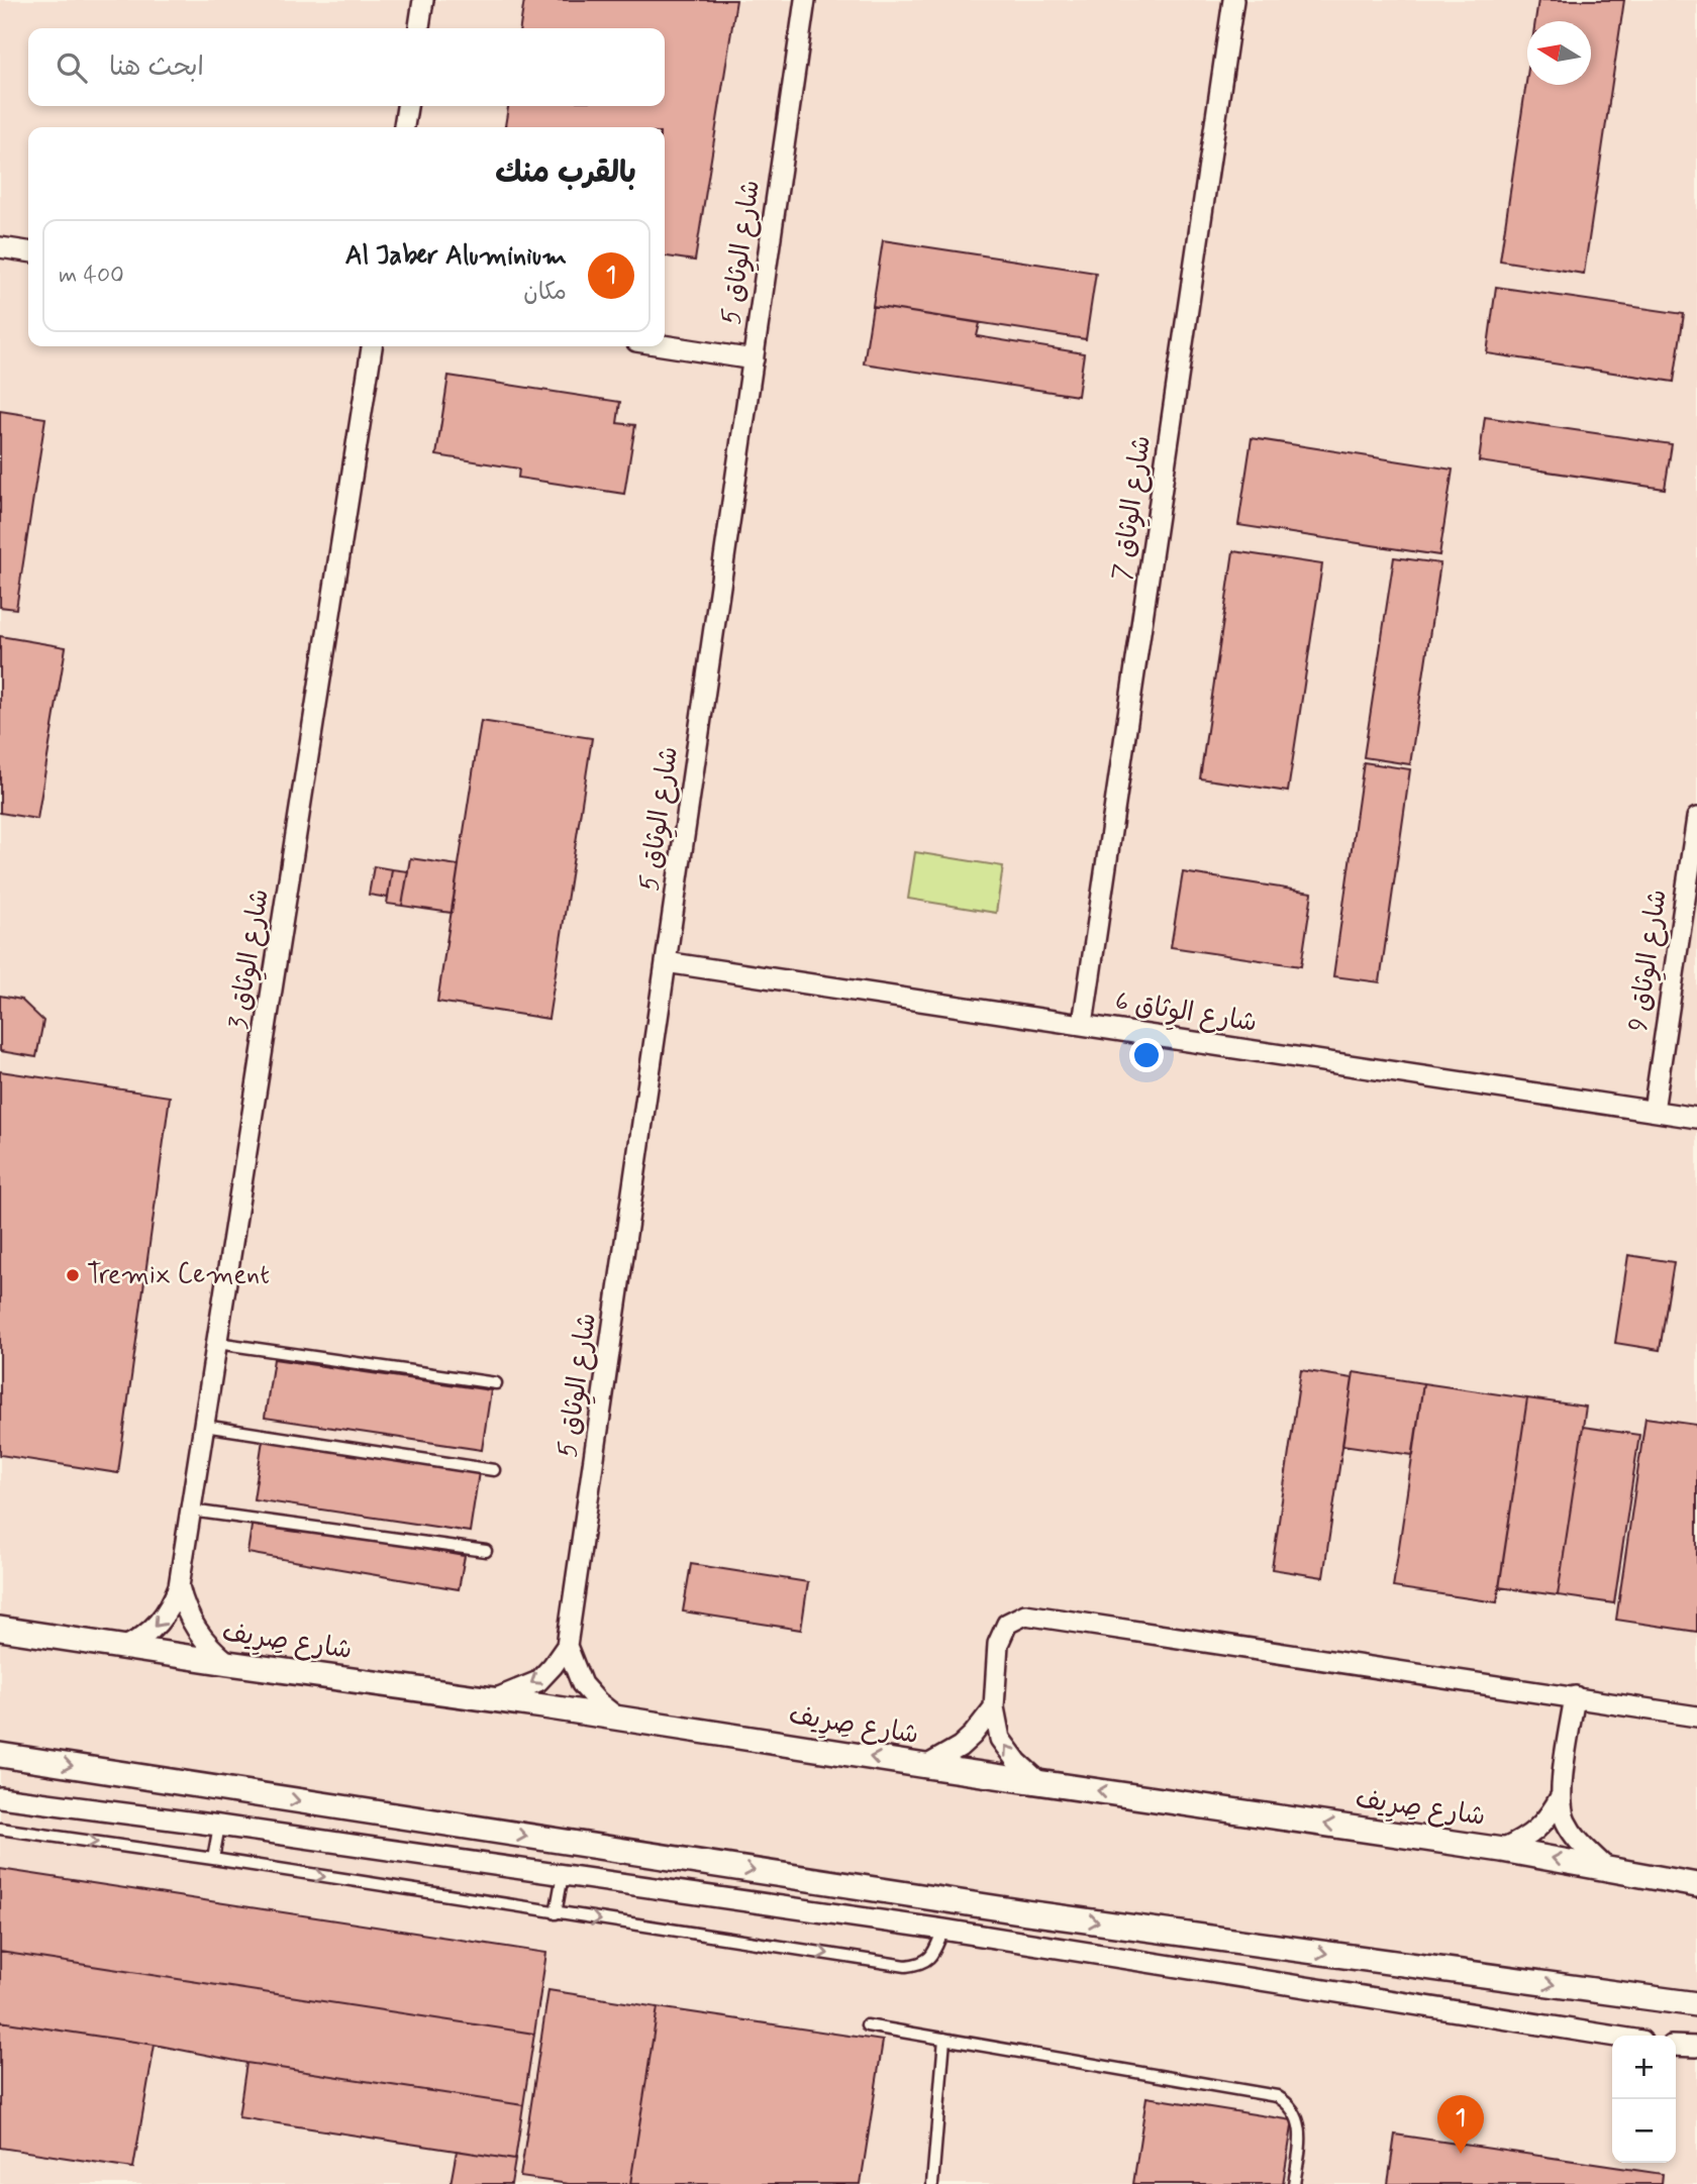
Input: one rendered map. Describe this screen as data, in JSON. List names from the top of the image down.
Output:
{
  "streets": {
    "street": [
      "شارع الوِثاق 5",
      "شارع الوِثاق 7",
      "شارع الوِثاق 3",
      "شارع الوِثاق 9",
      "شارع الوِثاق 6",
      "شارع صِرِيف"
    ]
  },
  "crossings": [
    ["شارع الوِثاق 5", "شارع الوِثاق 6"],
    ["شارع الوِثاق 5", "شارع صِرِيف"],
    ["شارع الوِثاق 7", "شارع الوِثاق 6"],
    ["شارع الوِثاق 3", "شارع صِرِيف"],
    ["شارع الوِثاق 9", "شارع الوِثاق 6"]
  ],
  "places": ["Tremix Cement"],
  "north": "left",
  "page": {
    "search": "ابحث هنا",
    "heading": "بالقرب منك",
    "list": [
      {
        "mark": "1",
        "name": "Al Jaber Aluminium",
        "note": "مكان",
        "value": "400 m"
      }
    ],
    "map_buttons": ["+", "−"],
    "pins": "1"
  }
}
